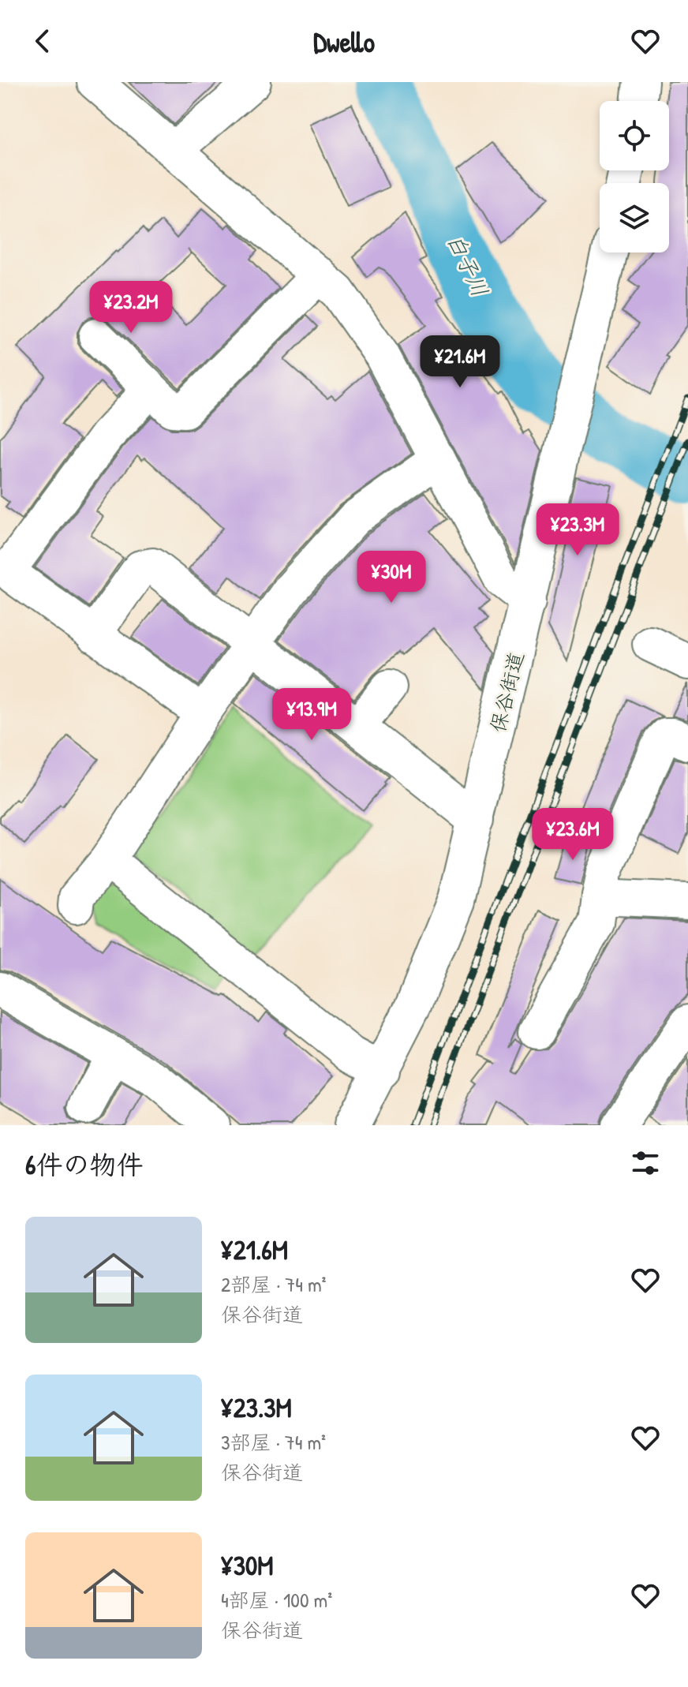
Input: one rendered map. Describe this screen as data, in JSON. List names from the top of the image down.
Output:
{
  "streets": {
    "street": ["保谷街道"]
  },
  "water": ["白子川"],
  "page": {
    "header": "Dwello",
    "price": [
      "¥23.2M",
      "¥21.6M",
      "¥23.3M",
      "¥30M",
      "¥13.9M",
      "¥23.6M"
    ],
    "heading": "6件の物件",
    "list": [
      {
        "name": "¥21.6M",
        "note": "2部屋 · 74 m² · 保谷街道"
      },
      {
        "name": "¥23.3M",
        "note": "3部屋 · 74 m² · 保谷街道"
      },
      {
        "name": "¥30M",
        "note": "4部屋 · 100 m² · 保谷街道"
      }
    ]
  }
}
